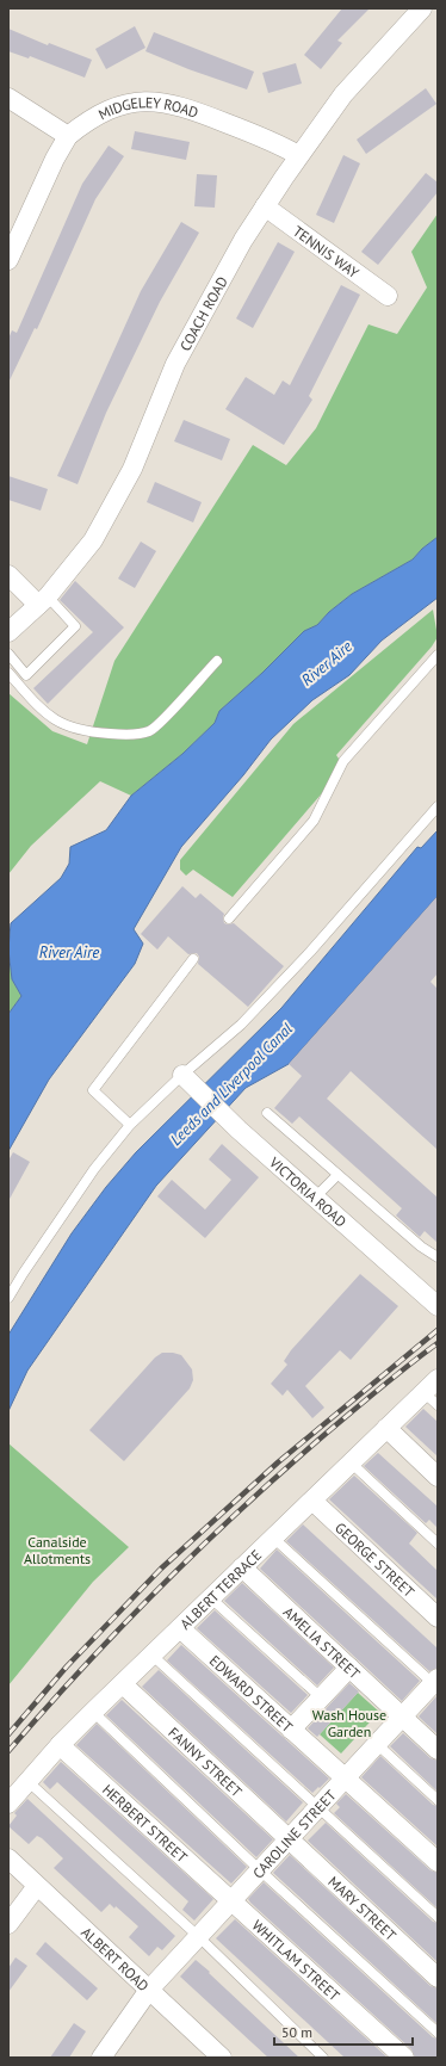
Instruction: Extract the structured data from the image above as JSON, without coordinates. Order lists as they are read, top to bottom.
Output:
{
  "streets": {
    "street": [
      "MIDGELEY ROAD",
      "TENNIS WAY",
      "COACH ROAD",
      "VICTORIA ROAD",
      "GEORGE STREET",
      "ALBERT TERRACE",
      "AMELIA STREET",
      "EDWARD STREET",
      "FANNY STREET",
      "HERBERT STREET",
      "CAROLINE STREET",
      "MARY STREET",
      "ALBERT ROAD",
      "WHITLAM STREET"
    ]
  },
  "crossings": [
    ["MIDGELEY ROAD", "COACH ROAD"],
    ["TENNIS WAY", "COACH ROAD"],
    ["GEORGE STREET", "ALBERT TERRACE"],
    ["ALBERT TERRACE", "AMELIA STREET"],
    ["ALBERT TERRACE", "EDWARD STREET"],
    ["ALBERT TERRACE", "FANNY STREET"],
    ["ALBERT TERRACE", "HERBERT STREET"],
    ["AMELIA STREET", "CAROLINE STREET"],
    ["EDWARD STREET", "CAROLINE STREET"],
    ["FANNY STREET", "CAROLINE STREET"],
    ["FANNY STREET", "MARY STREET"],
    ["HERBERT STREET", "CAROLINE STREET"],
    ["HERBERT STREET", "WHITLAM STREET"],
    ["CAROLINE STREET", "MARY STREET"],
    ["CAROLINE STREET", "ALBERT ROAD"],
    ["CAROLINE STREET", "WHITLAM STREET"]
  ],
  "water": ["River Aire", "Leeds and Liverpool Canal"],
  "parks": ["Canalside Allotments", "Wash House Garden"],
  "scale_bar": "50 m"
}
